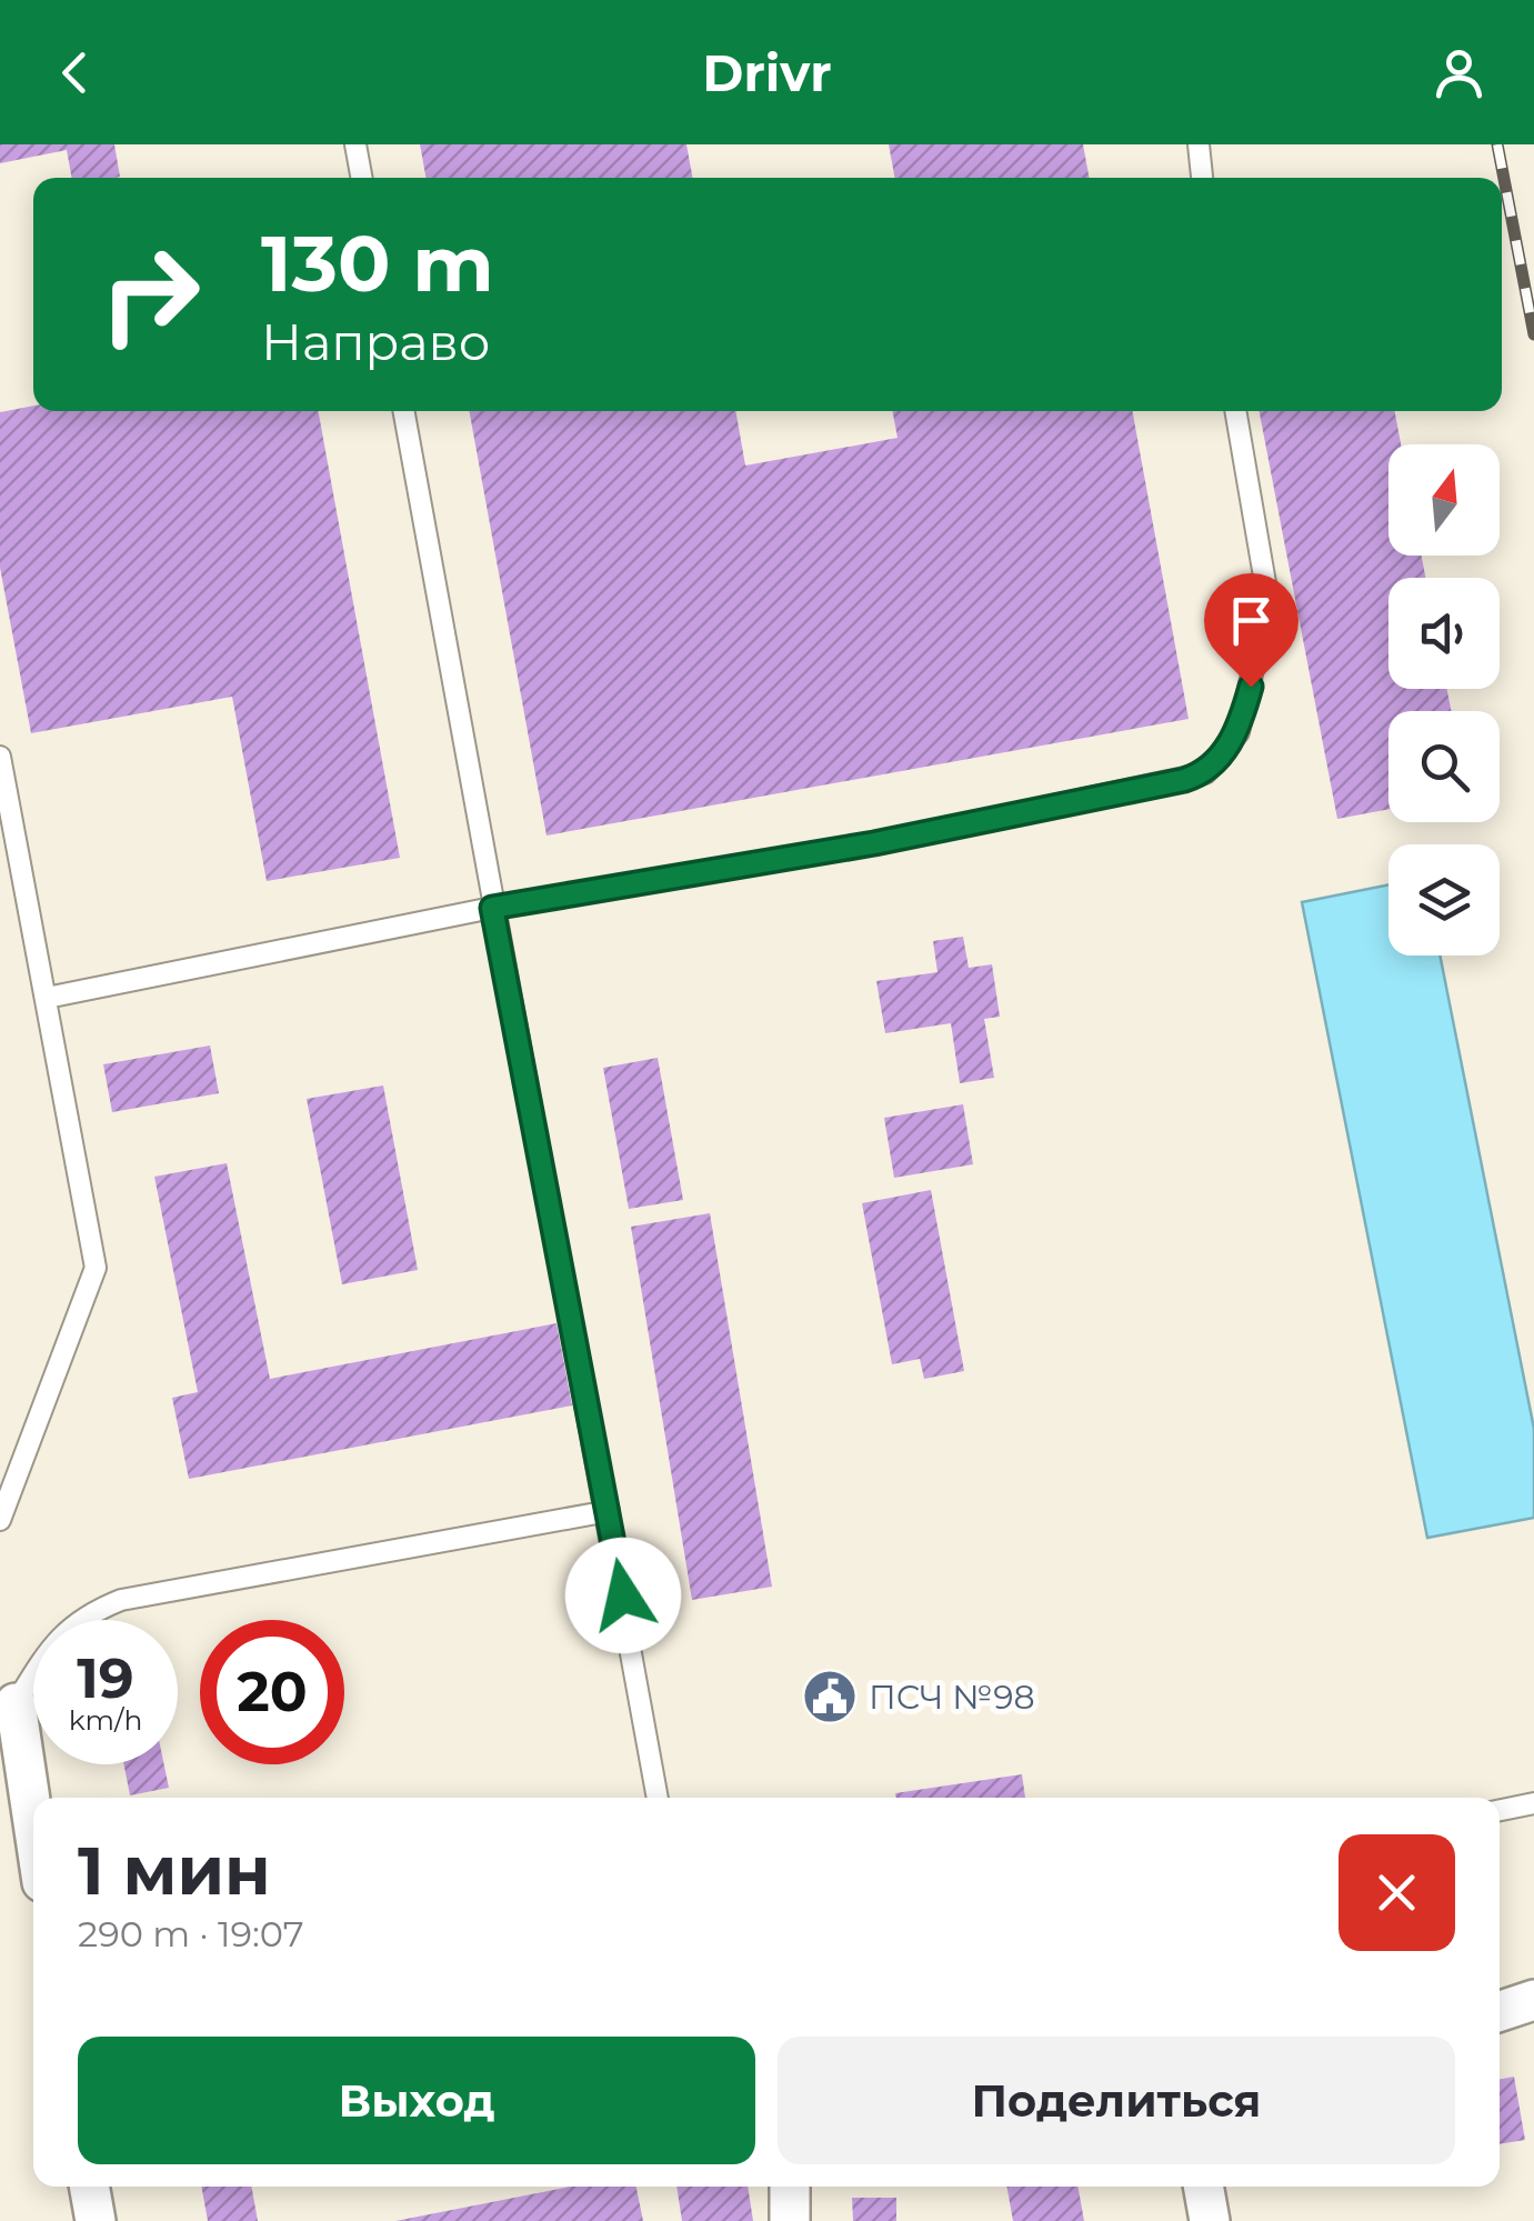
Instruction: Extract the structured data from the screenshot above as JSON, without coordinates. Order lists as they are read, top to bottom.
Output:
{
  "places": {
    "public building": ["ПСЧ №98"]
  },
  "north": "top",
  "page": {
    "header": "Drivr",
    "turn": ["130 m", "Направо"],
    "speed": "19 km/h",
    "limit": "20",
    "heading": ["1 мин", "290 m · 19:07"],
    "buttons": ["Выход", "Поделиться"]
  }
}
